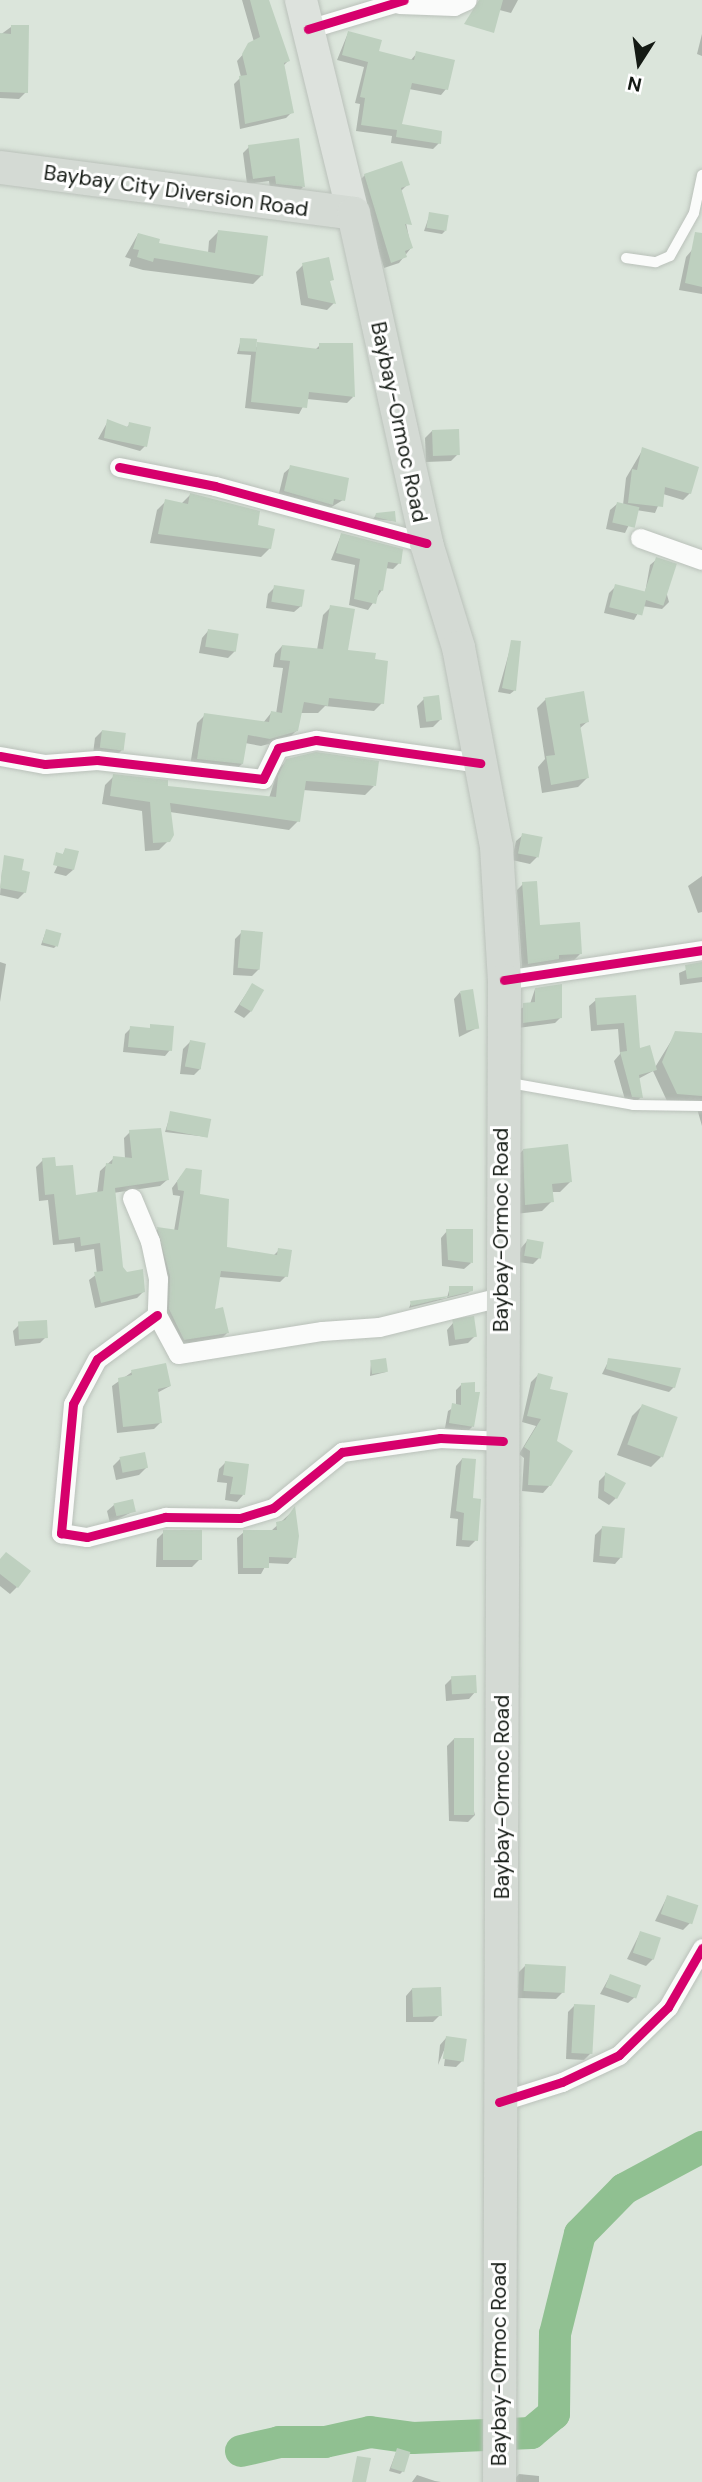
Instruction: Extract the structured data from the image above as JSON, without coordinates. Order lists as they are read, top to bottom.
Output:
{
  "streets": {
    "highway": ["Baybay City Diversion Road", "Baybay-Ormoc Road"]
  },
  "crossings": [
    ["Baybay City Diversion Road", "Baybay-Ormoc Road"]
  ],
  "north": "bottom"
}
